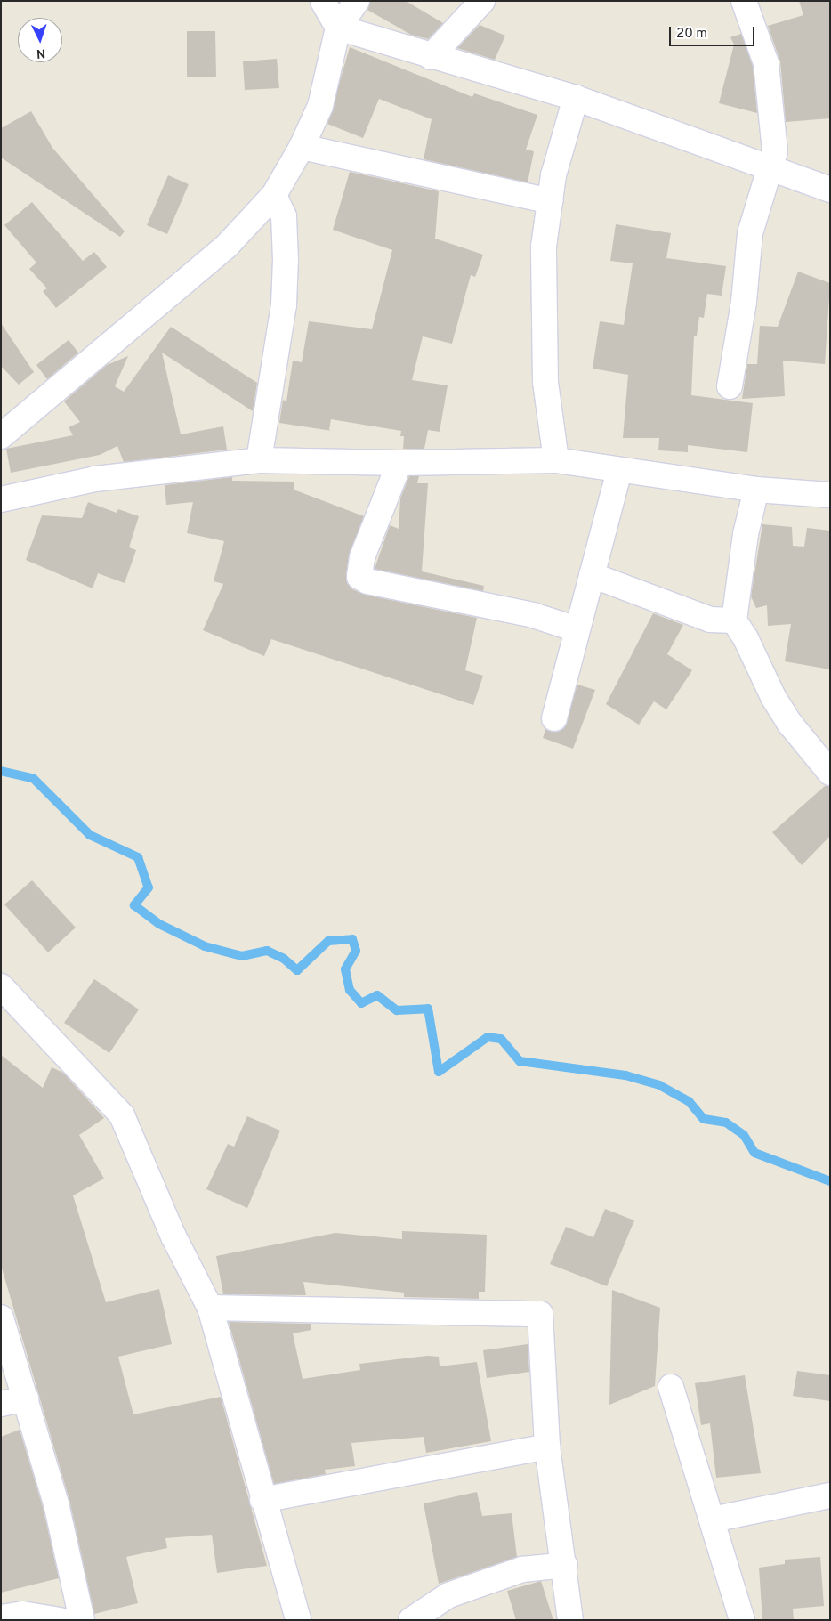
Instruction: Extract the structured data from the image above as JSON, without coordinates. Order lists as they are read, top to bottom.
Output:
{
  "scale_bar": "20 m",
  "north": "bottom"
}
